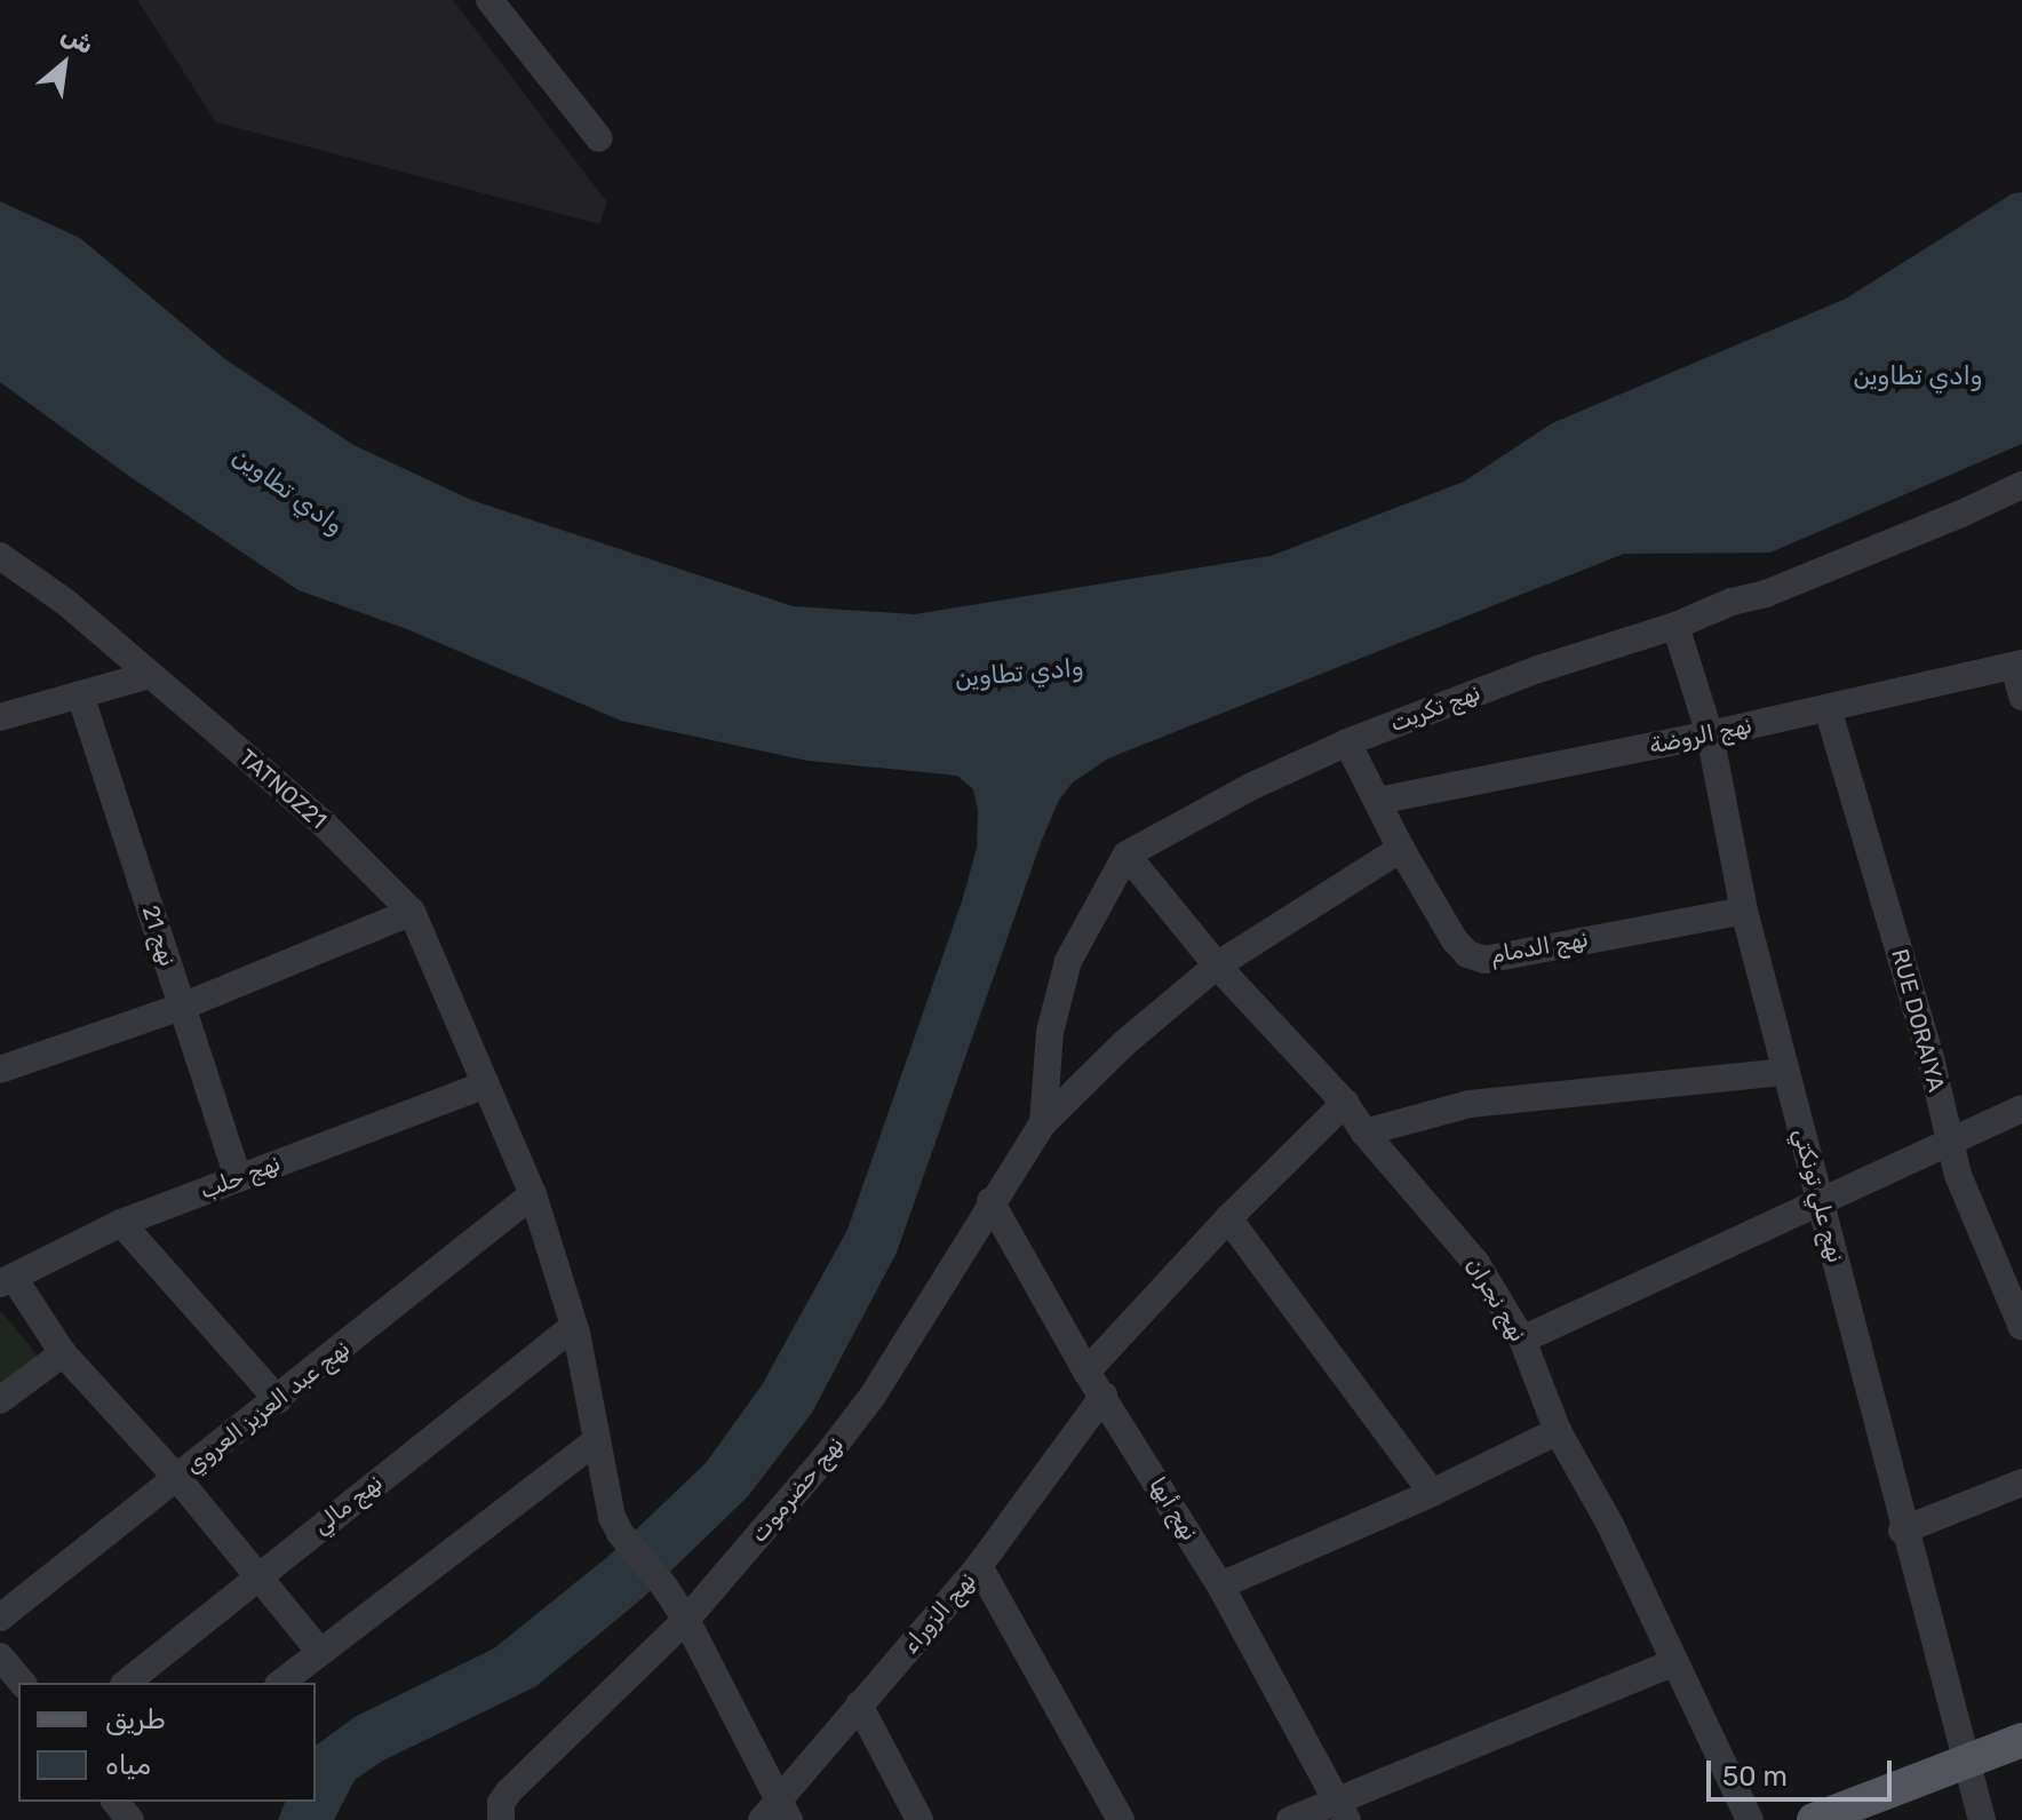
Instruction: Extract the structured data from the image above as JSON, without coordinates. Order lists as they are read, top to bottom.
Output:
{
  "streets": {
    "street": [
      "نهج تكريت",
      "نهج الروضة",
      "TATNOZ21",
      "نهج 21",
      "نهج الدمام",
      "RUE DORAIYA",
      "نهج حلب",
      "نهج علي تونكتي",
      "نهج نجران",
      "نهج عبد العزيز العروي",
      "نهج حضرموت",
      "نهج مالي",
      "نهج أبها",
      "نهج الزوراء"
    ]
  },
  "crossings": [
    ["نهج تكريت", "نهج الدمام"],
    ["نهج تكريت", "نهج علي تونكتي"],
    ["نهج تكريت", "نهج نجران"],
    ["نهج الروضة", "نهج الدمام"],
    ["نهج الروضة", "RUE DORAIYA"],
    ["نهج الروضة", "نهج علي تونكتي"],
    ["TATNOZ21", "نهج حلب"],
    ["TATNOZ21", "نهج عبد العزيز العروي"],
    ["TATNOZ21", "نهج حضرموت"],
    ["TATNOZ21", "نهج مالي"],
    ["TATNOZ21", "نهج الزوراء"],
    ["نهج 21", "نهج حلب"],
    ["نهج الدمام", "نهج علي تونكتي"],
    ["نهج الدمام", "نهج حضرموت"],
    ["نهج نجران", "نهج حضرموت"],
    ["نهج حضرموت", "نهج أبها"],
    ["نهج أبها", "نهج الزوراء"]
  ],
  "water": ["وادي تطاوين"],
  "legend": ["طريق", "مياه"],
  "scale_bar": "50 m",
  "north": "top right"
}
